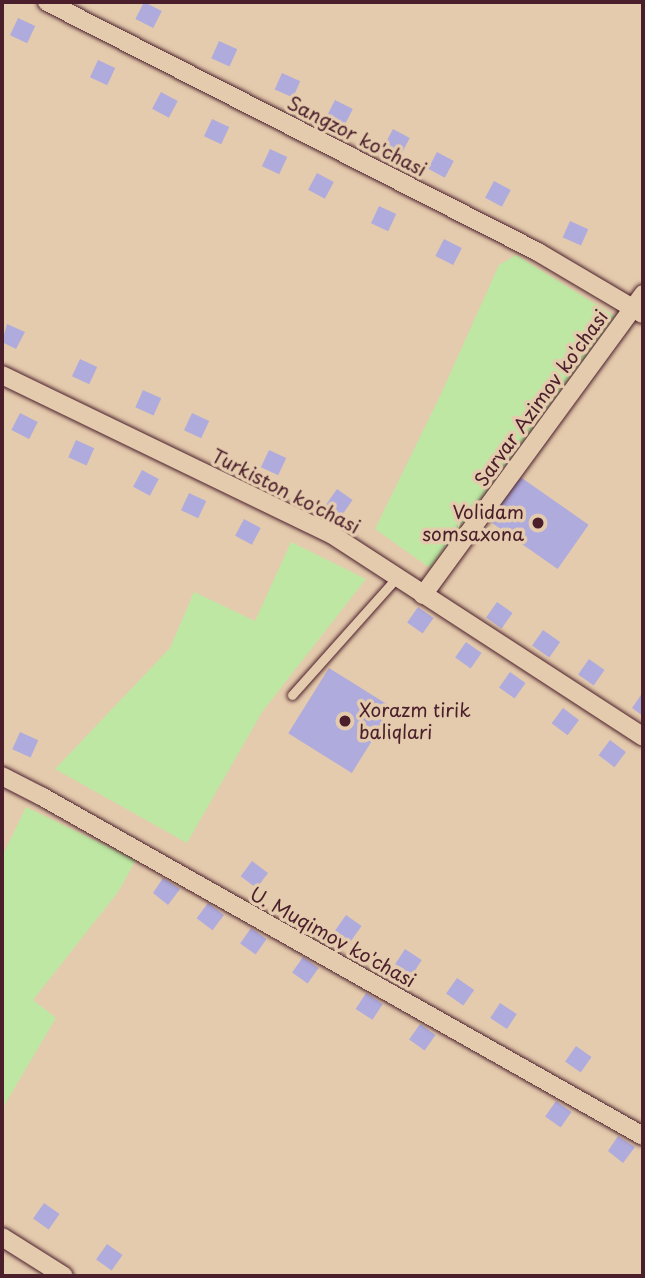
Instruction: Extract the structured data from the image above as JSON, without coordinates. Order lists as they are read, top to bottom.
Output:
{
  "streets": {
    "street": [
      "Sangzor ko'chasi",
      "Sarvar Azimov ko'chasi",
      "Turkiston ko'chasi",
      "U. Muqimov ko'chasi"
    ]
  },
  "crossings": [
    ["Sangzor ko'chasi", "Sarvar Azimov ko'chasi"],
    ["Sarvar Azimov ko'chasi", "Turkiston ko'chasi"]
  ],
  "places": ["Volidam somsaxona", "Xorazm tirik baliqlari"]
}
